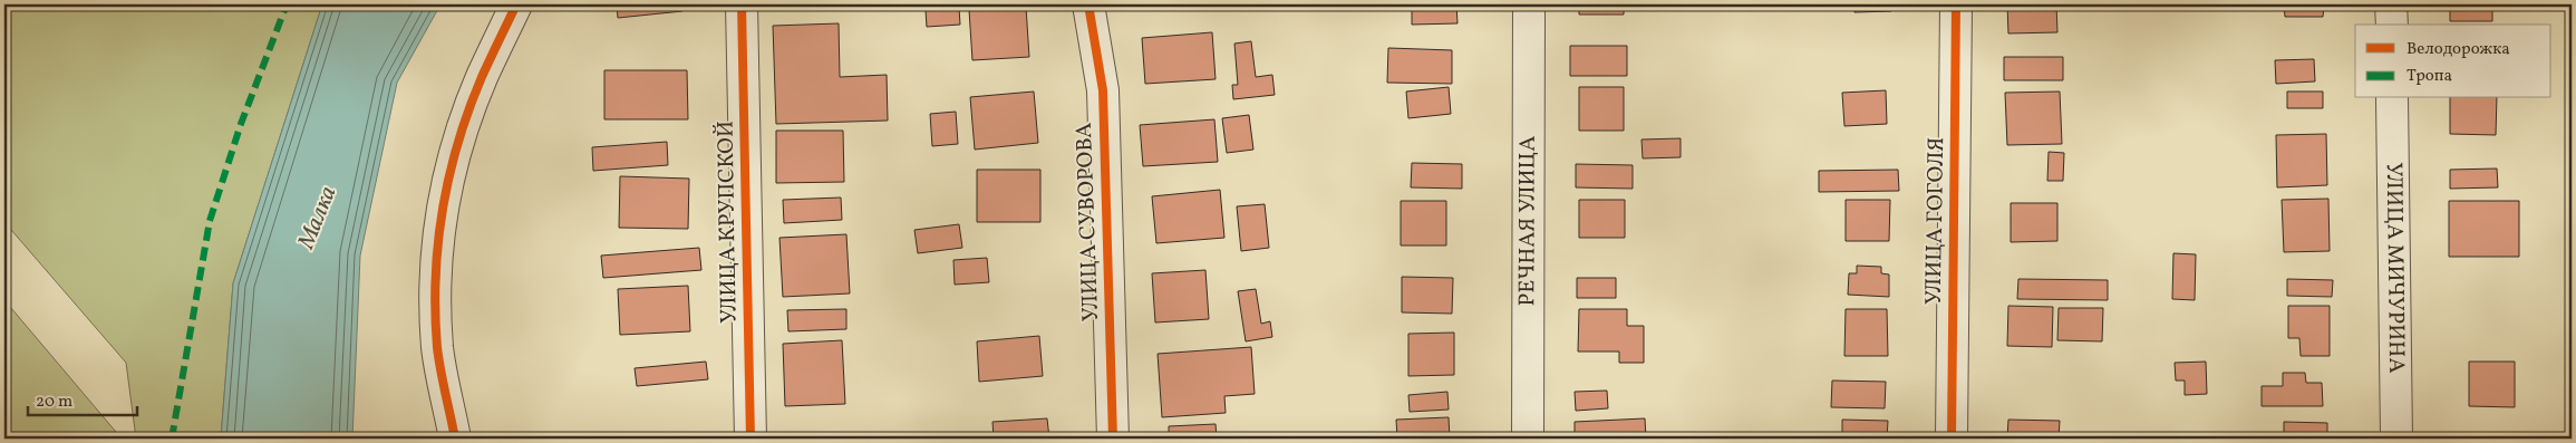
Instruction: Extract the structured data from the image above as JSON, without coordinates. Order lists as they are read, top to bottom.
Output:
{
  "streets": {
    "street": [
      "РЕЧНАЯ УЛИЦА",
      "УЛИЦА ГОГОЛЯ",
      "УЛИЦА КРУПСКОЙ",
      "УЛИЦА СУВОРОВА",
      "УЛИЦА МИЧУРИНА"
    ]
  },
  "water": ["Малка"],
  "legend": ["Велодорожка", "Тропа"],
  "scale_bar": "20 m"
}
